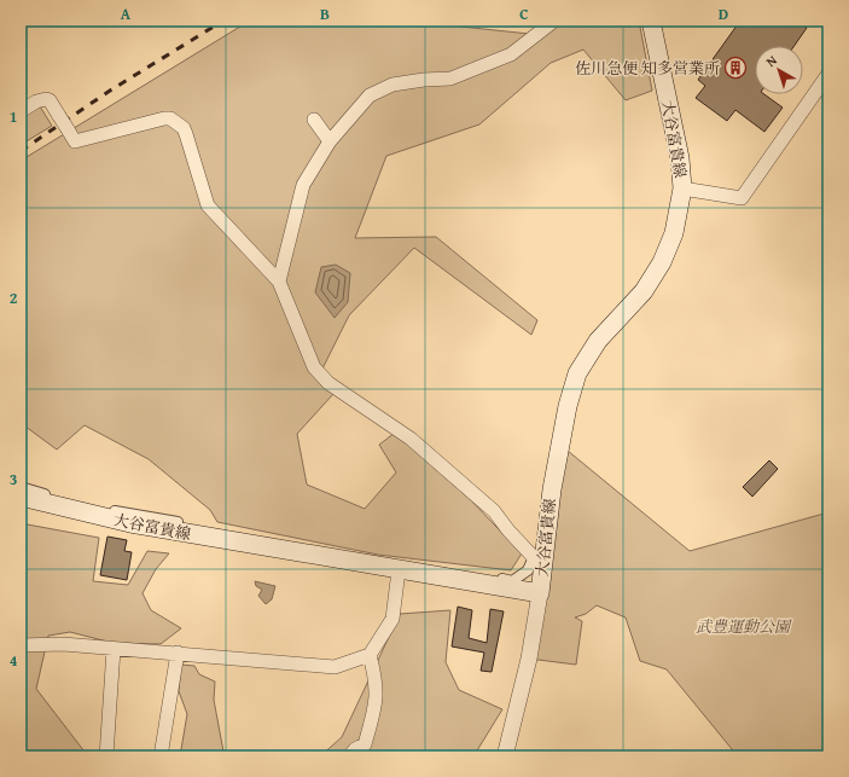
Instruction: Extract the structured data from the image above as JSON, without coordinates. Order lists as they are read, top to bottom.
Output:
{
  "streets": {
    "main road": ["大谷富貴線"]
  },
  "parks": ["武豊運動公園"],
  "places": {
    "building": ["佐川急便 知多営業所"]
  },
  "north": "top left",
  "grid": {
    "columns": [
      "A",
      "B",
      "C",
      "D"
    ],
    "rows": [
      "1",
      "2",
      "3",
      "4"
    ]
  }
}
